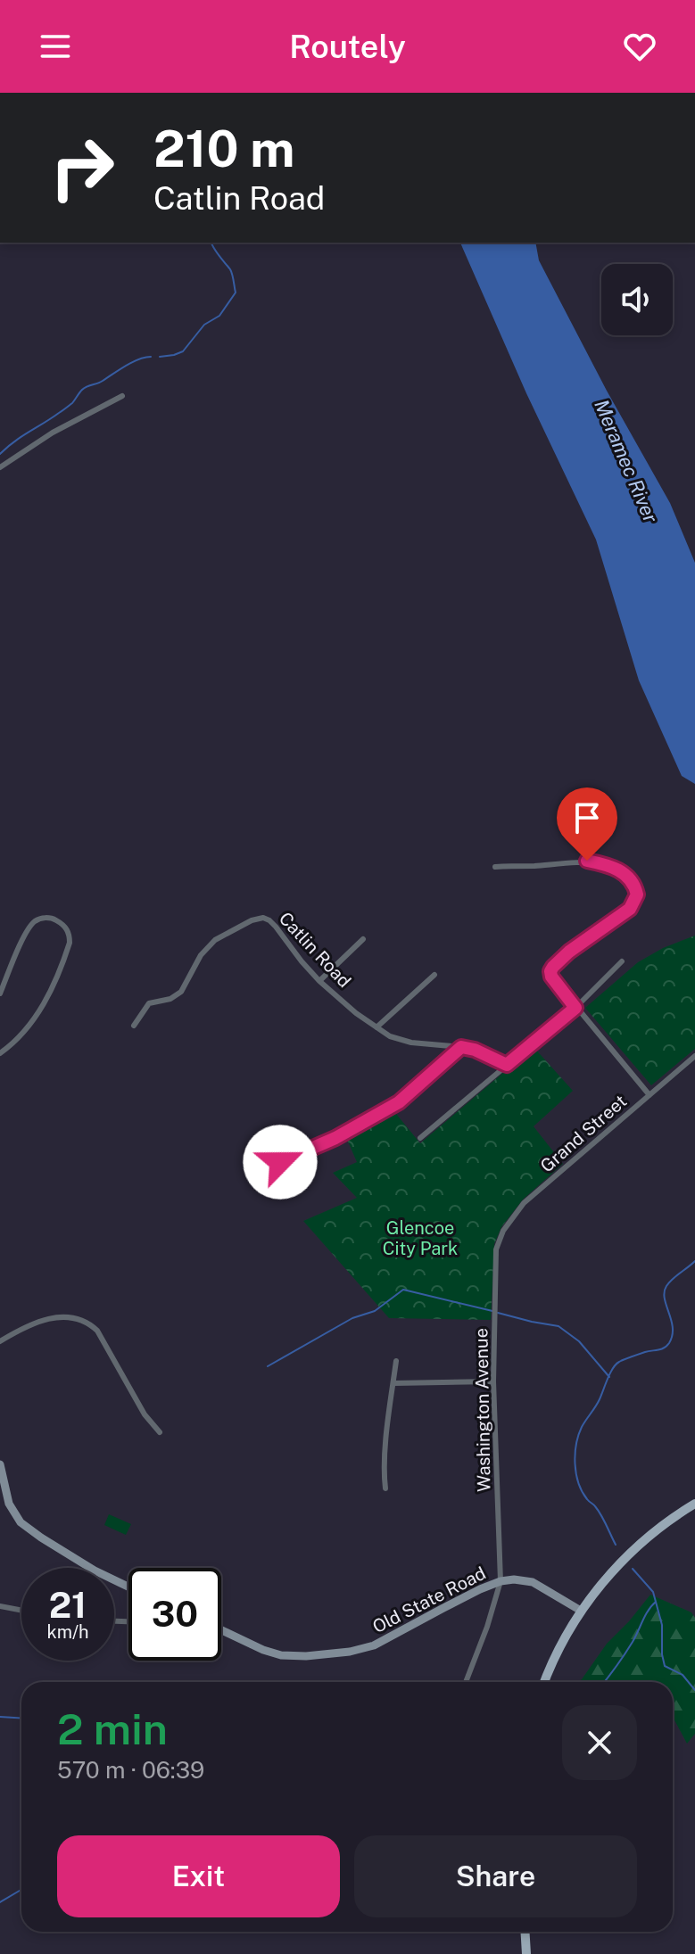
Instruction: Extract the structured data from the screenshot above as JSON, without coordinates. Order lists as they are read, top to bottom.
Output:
{
  "streets": {
    "street": [
      "Catlin Road",
      "Grand Street",
      "Washington Avenue",
      "Old State Road"
    ]
  },
  "crossings": [
    ["Grand Street", "Washington Avenue"],
    ["Washington Avenue", "Old State Road"]
  ],
  "water": ["Meramec River"],
  "parks": ["Glencoe City Park"],
  "page": {
    "header": "Routely",
    "turn": ["210 m", "Catlin Road"],
    "speed": "21 km/h",
    "limit": "30",
    "heading": ["2 min", "570 m · 06:39"],
    "buttons": ["Exit", "Share"]
  }
}
